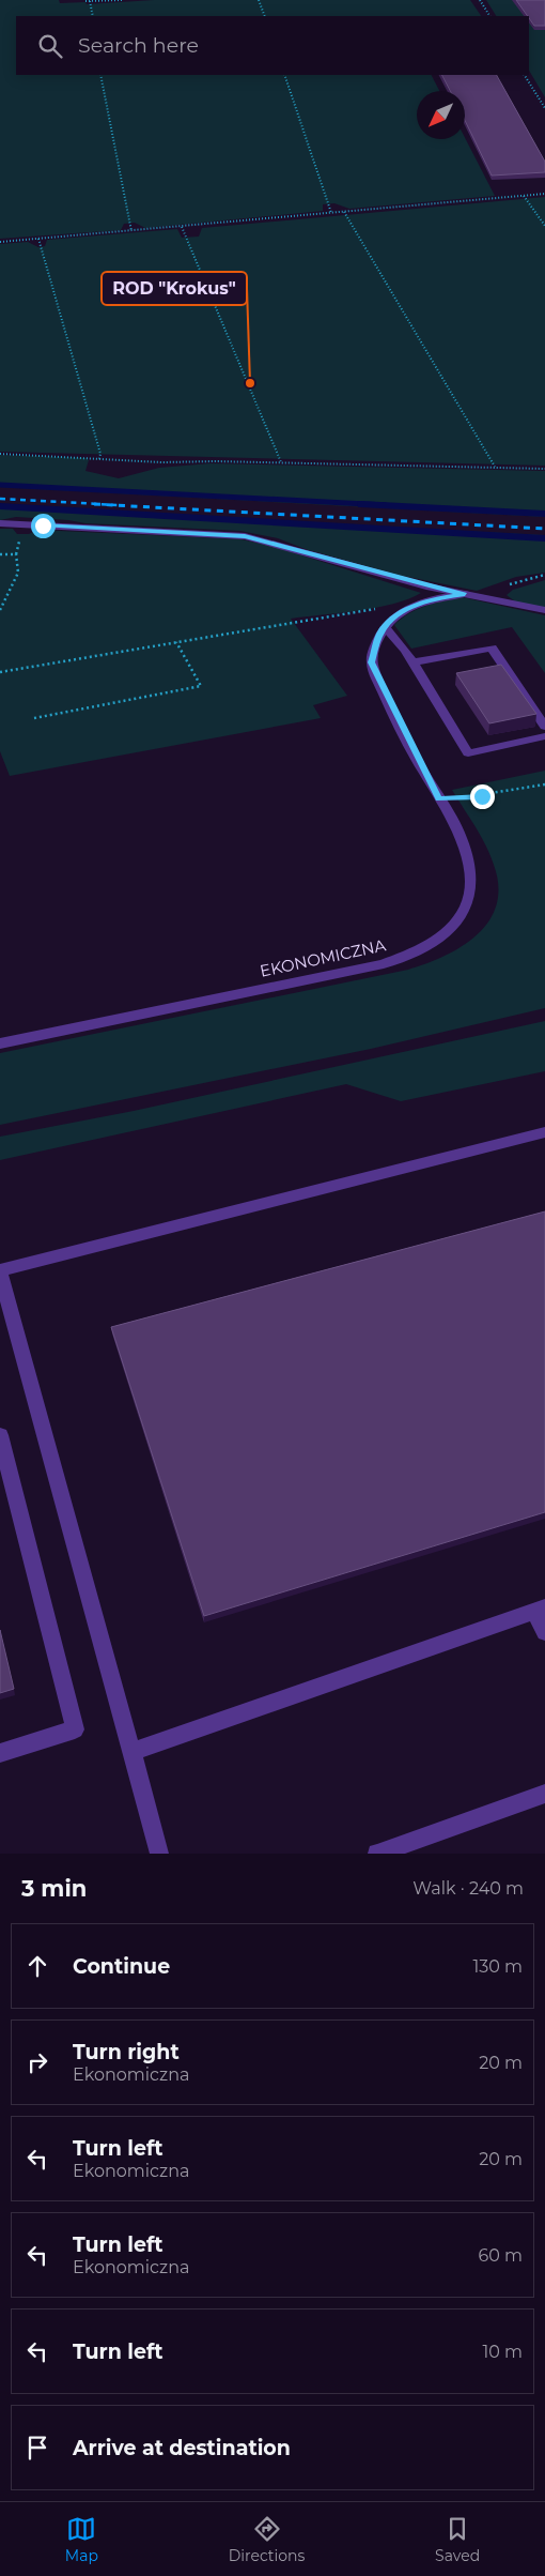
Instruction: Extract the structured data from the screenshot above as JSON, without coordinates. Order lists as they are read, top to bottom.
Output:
{
  "streets": {
    "street": ["EKONOMICZNA"]
  },
  "places": ["ROD \"Krokus\""],
  "north": "bottom left",
  "page": {
    "search": "Search here",
    "heading": ["3 min", "Walk · 240 m"],
    "list": [
      ["Continue", "130 m"],
      ["Turn right", "Ekonomiczna", "20 m"],
      ["Turn left", "Ekonomiczna", "20 m"],
      ["Turn left", "Ekonomiczna", "60 m"],
      ["Turn left", "10 m"],
      "Arrive at destination"
    ],
    "nav": ["Map", "Directions", "Saved"]
  }
}
